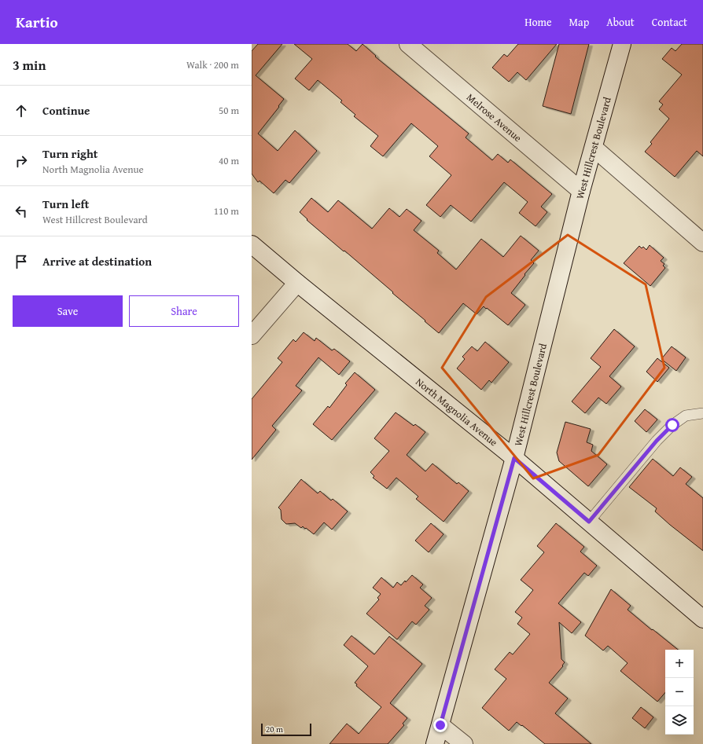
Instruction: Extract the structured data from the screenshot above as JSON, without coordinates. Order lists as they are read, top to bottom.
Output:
{
  "streets": {
    "street": ["Melrose Avenue", "West Hillcrest Boulevard", "North Magnolia Avenue"]
  },
  "crossings": [
    ["Melrose Avenue", "West Hillcrest Boulevard"],
    ["West Hillcrest Boulevard", "North Magnolia Avenue"]
  ],
  "scale_bar": "20 m",
  "page": {
    "header": "Kartio",
    "nav": [
      "Home",
      "Map",
      "About",
      "Contact"
    ],
    "heading": ["3 min", "Walk · 200 m"],
    "list": [
      ["Continue", "50 m"],
      ["Turn right", "North Magnolia Avenue", "40 m"],
      ["Turn left", "West Hillcrest Boulevard", "110 m"],
      "Arrive at destination"
    ],
    "buttons": ["Save", "Share"],
    "map_buttons": ["+", "−"],
    "scale": "20 m"
  }
}
